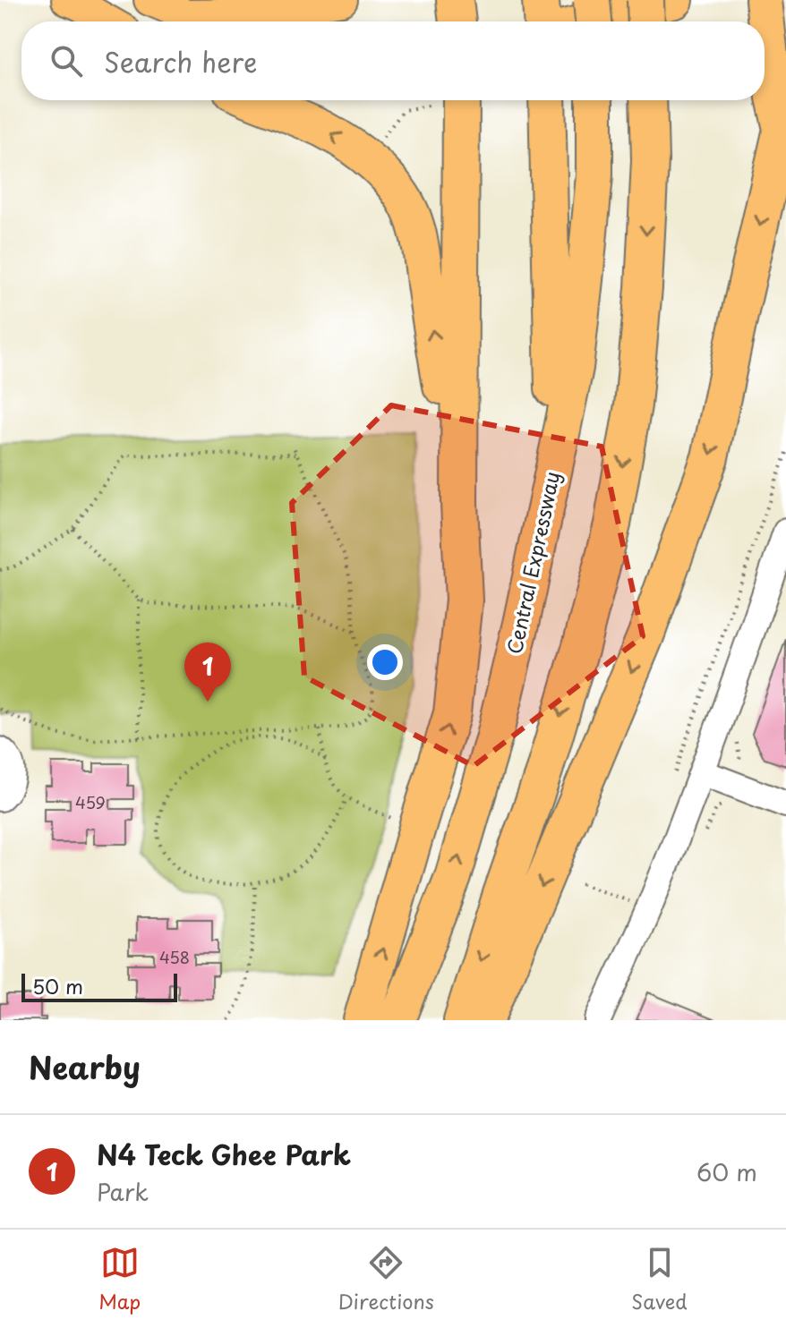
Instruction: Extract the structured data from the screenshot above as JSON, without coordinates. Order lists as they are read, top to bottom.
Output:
{
  "streets": {
    "highway": ["Central Expressway"]
  },
  "house_numbers": ["459", "458"],
  "scale_bar": "50 m",
  "page": {
    "search": "Search here",
    "pins": "1",
    "scale": "50 m",
    "heading": "Nearby",
    "list": [
      {
        "mark": "1",
        "name": "N4 Teck Ghee Park",
        "note": "Park",
        "value": "60 m"
      }
    ],
    "nav": ["Map", "Directions", "Saved"]
  }
}
